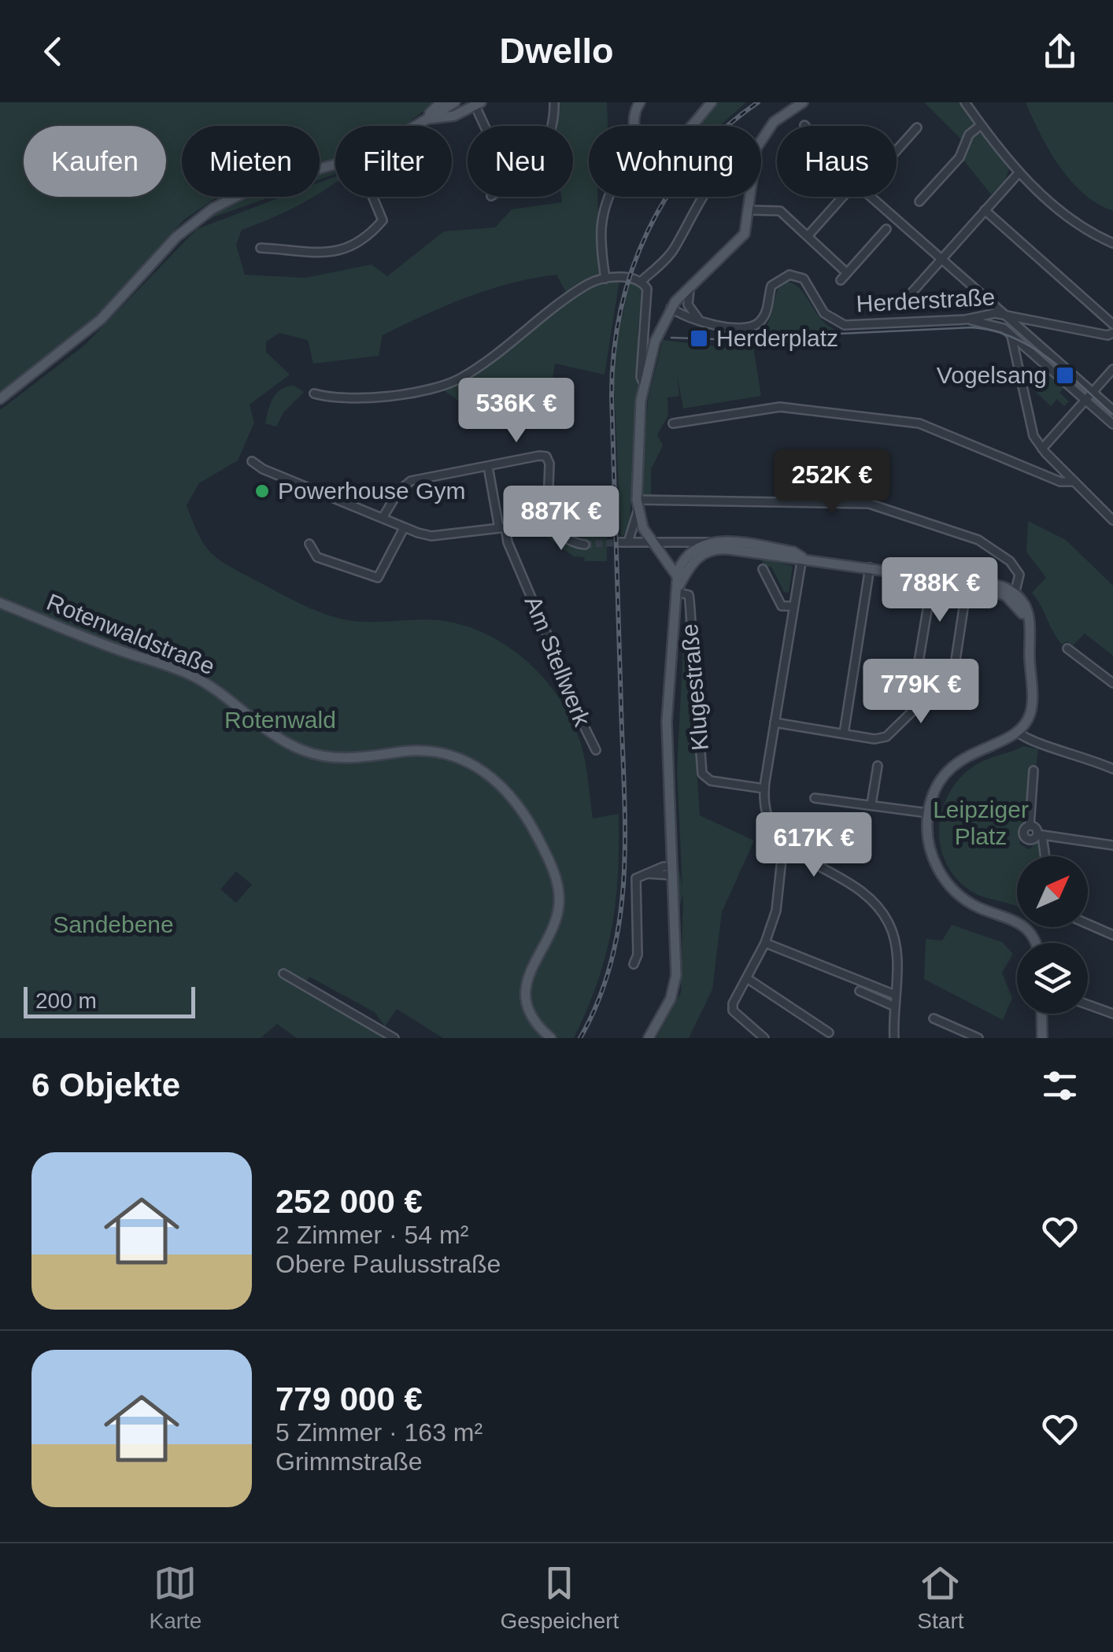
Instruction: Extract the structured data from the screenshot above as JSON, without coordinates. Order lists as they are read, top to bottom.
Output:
{
  "streets": {
    "main road": ["Rotenwaldstraße"],
    "street": ["Herderstraße", "Am Stellwerk", "Klugestraße"]
  },
  "parks": ["Rotenwald", "Leipziger Platz", "Sandebene"],
  "places": {
    "transit": ["Herderplatz", "Vogelsang"],
    "other": ["Powerhouse Gym"]
  },
  "scale_bar": "200 m",
  "north": "top right",
  "page": {
    "header": "Dwello",
    "chip": [
      "Kaufen",
      "Mieten",
      "Filter",
      "Neu",
      "Wohnung",
      "Haus"
    ],
    "price": [
      "536K €",
      "252K €",
      "887K €",
      "788K €",
      "779K €",
      "617K €"
    ],
    "scale": "200 m",
    "heading": "6 Objekte",
    "list": [
      {
        "name": "252 000 €",
        "note": "2 Zimmer · 54 m² · Obere Paulusstraße"
      },
      {
        "name": "779 000 €",
        "note": "5 Zimmer · 163 m² · Grimmstraße"
      }
    ],
    "tabs": ["Karte", "Gespeichert", "Start"]
  }
}
